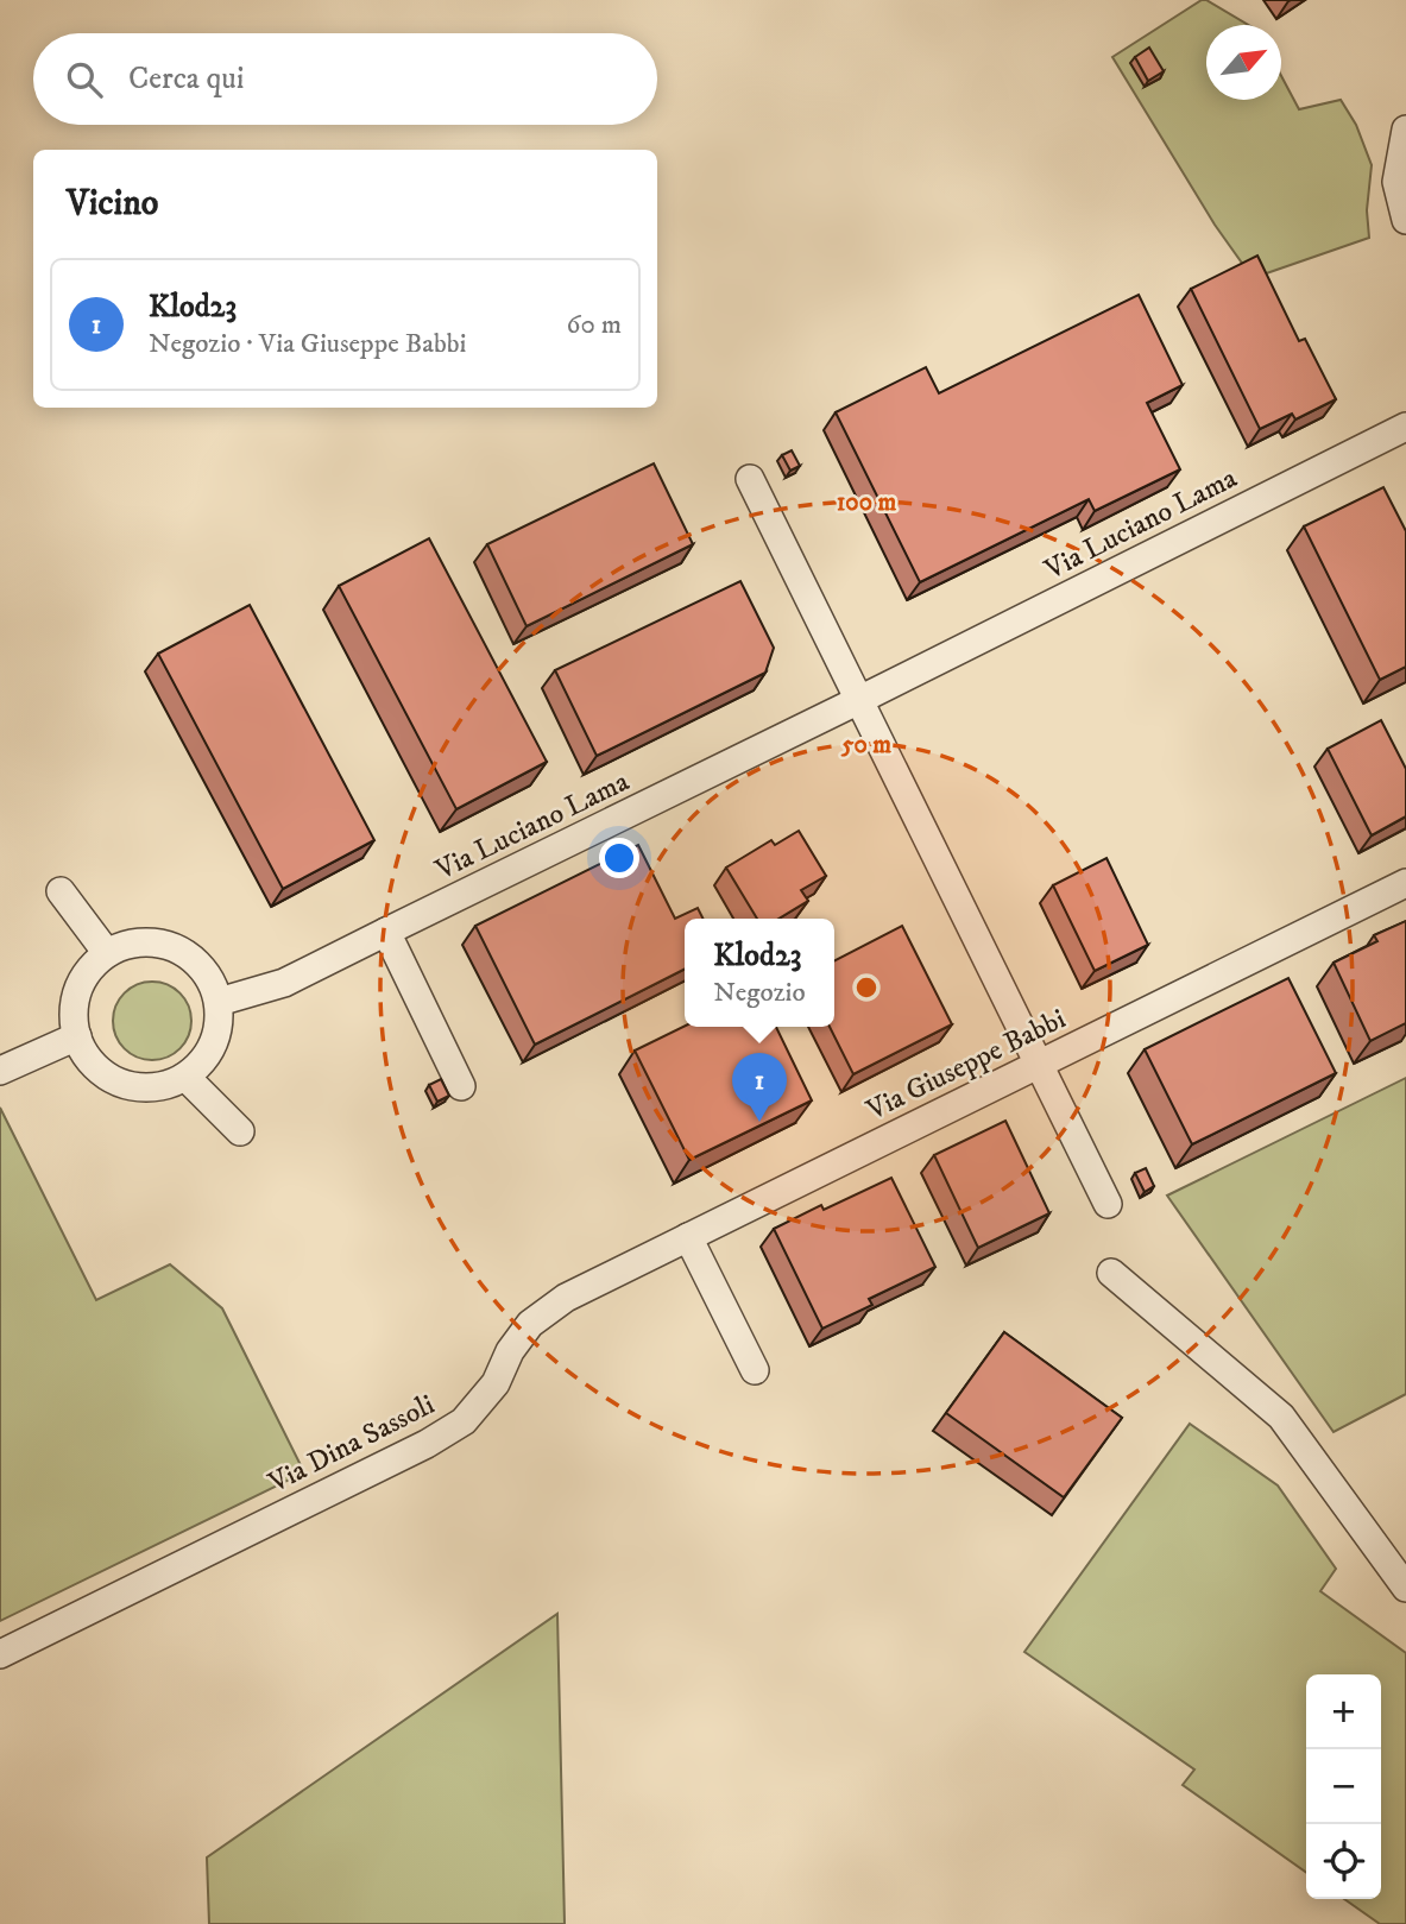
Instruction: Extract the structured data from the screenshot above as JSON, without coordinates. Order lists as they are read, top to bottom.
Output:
{
  "streets": {
    "street": ["Via Luciano Lama", "Via Giuseppe Babbi", "Via Dina Sassoli"]
  },
  "crossings": [
    ["Via Giuseppe Babbi", "Via Dina Sassoli"]
  ],
  "north": "top right",
  "page": {
    "search": "Cerca qui",
    "heading": "Vicino",
    "list": [
      {
        "mark": "1",
        "name": "Klod23",
        "note": "Negozio · Via Giuseppe Babbi",
        "value": "60 m"
      }
    ],
    "popup": ["Klod23", "Negozio"],
    "pins": "1",
    "map_buttons": ["+", "−"]
  },
  "rings": ["100 m", "50 m"]
}
